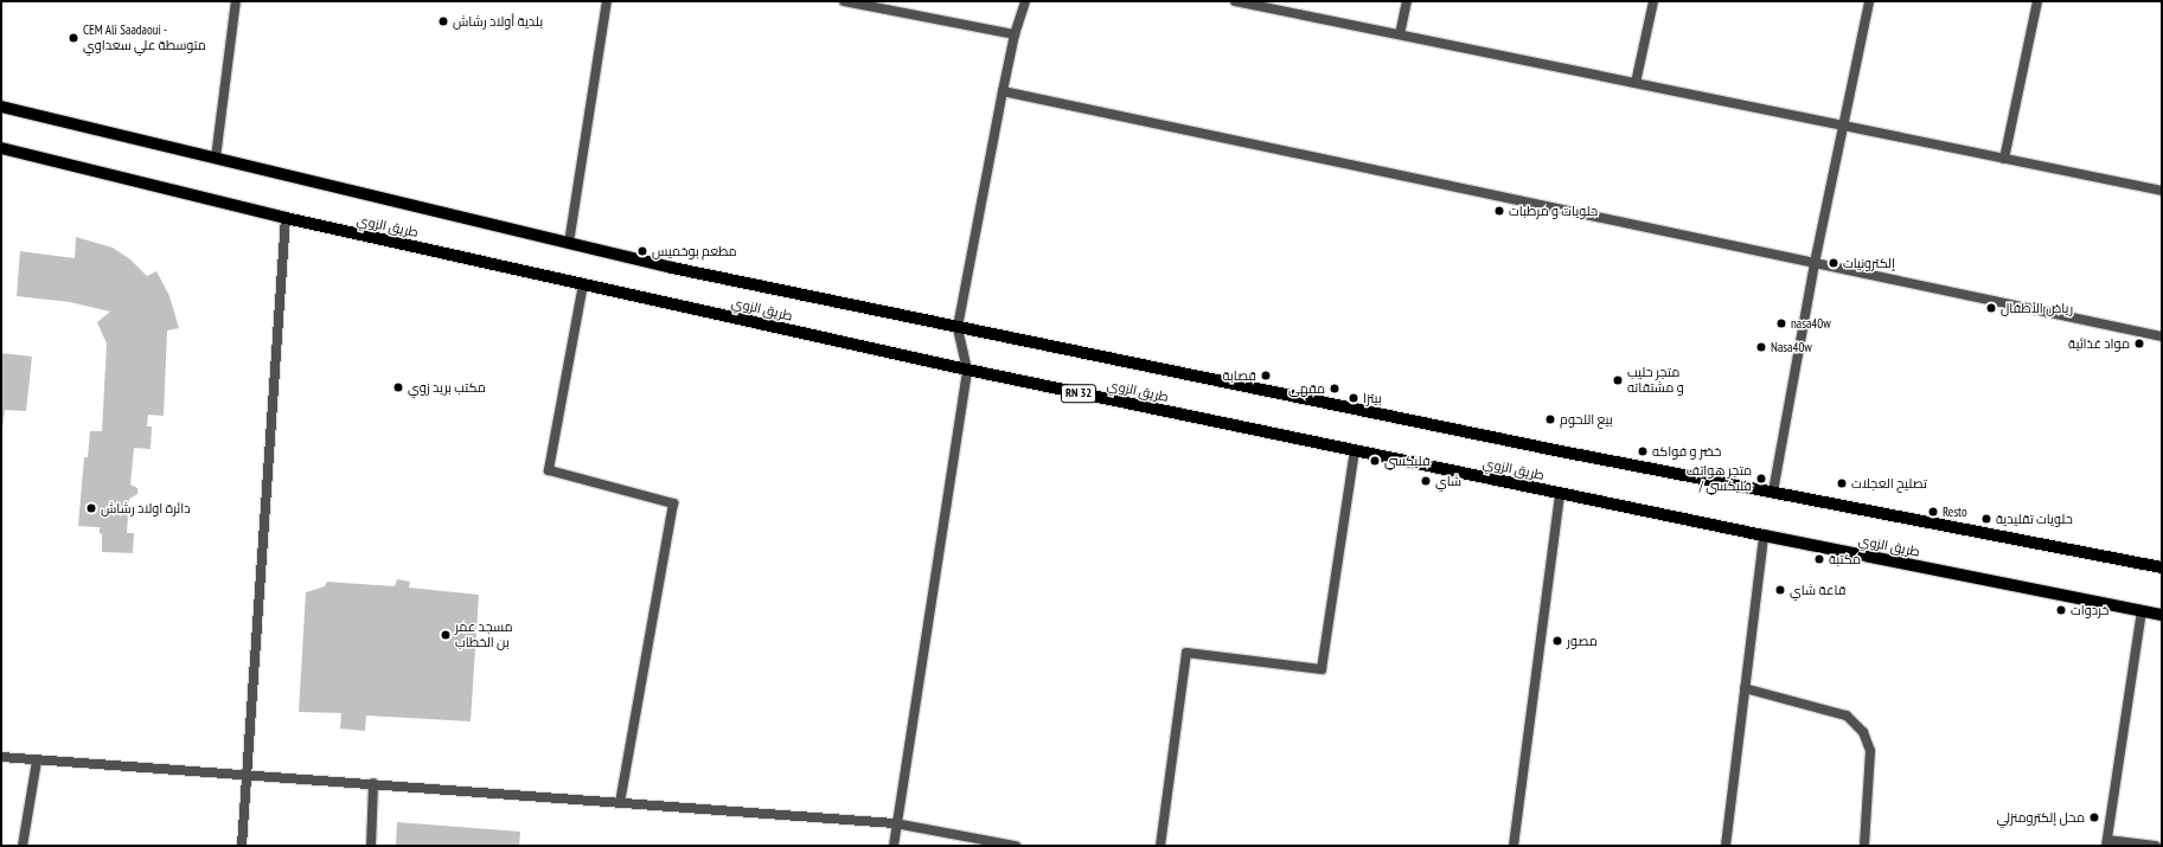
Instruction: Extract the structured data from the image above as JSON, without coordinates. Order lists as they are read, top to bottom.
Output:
{
  "streets": {
    "main road": ["طريق الزوي", "RN 32"]
  },
  "places": [
    "بلدية أولاد رشاش",
    "CEM Ali Saadaoui - متوسطة علي سعداوي",
    "حلويات و مرطبات",
    "مطعم بوخميس",
    "إلكترونيات",
    "رياض الأطفال",
    "nasa40w",
    "مواد غذائية",
    "Nasa40w",
    "قصابة",
    "متجر حليب و مشتقاته",
    "مكتب بريد زوي",
    "مقهى",
    "بيتزا",
    "بيع اللحوم",
    "خضر و فواكه",
    "فليكسي",
    "متجر هواتف / فليكسي",
    "شاي",
    "تصليح العجلات",
    "دائرة اولاد رشاش",
    "Resto",
    "حلويات تقليدية",
    "مكتبة",
    "قاعة شاي",
    "خردوات",
    "مسجد عمر بن الخطاب",
    "مصور",
    "محل إلكترومنزلي"
  ]
}
